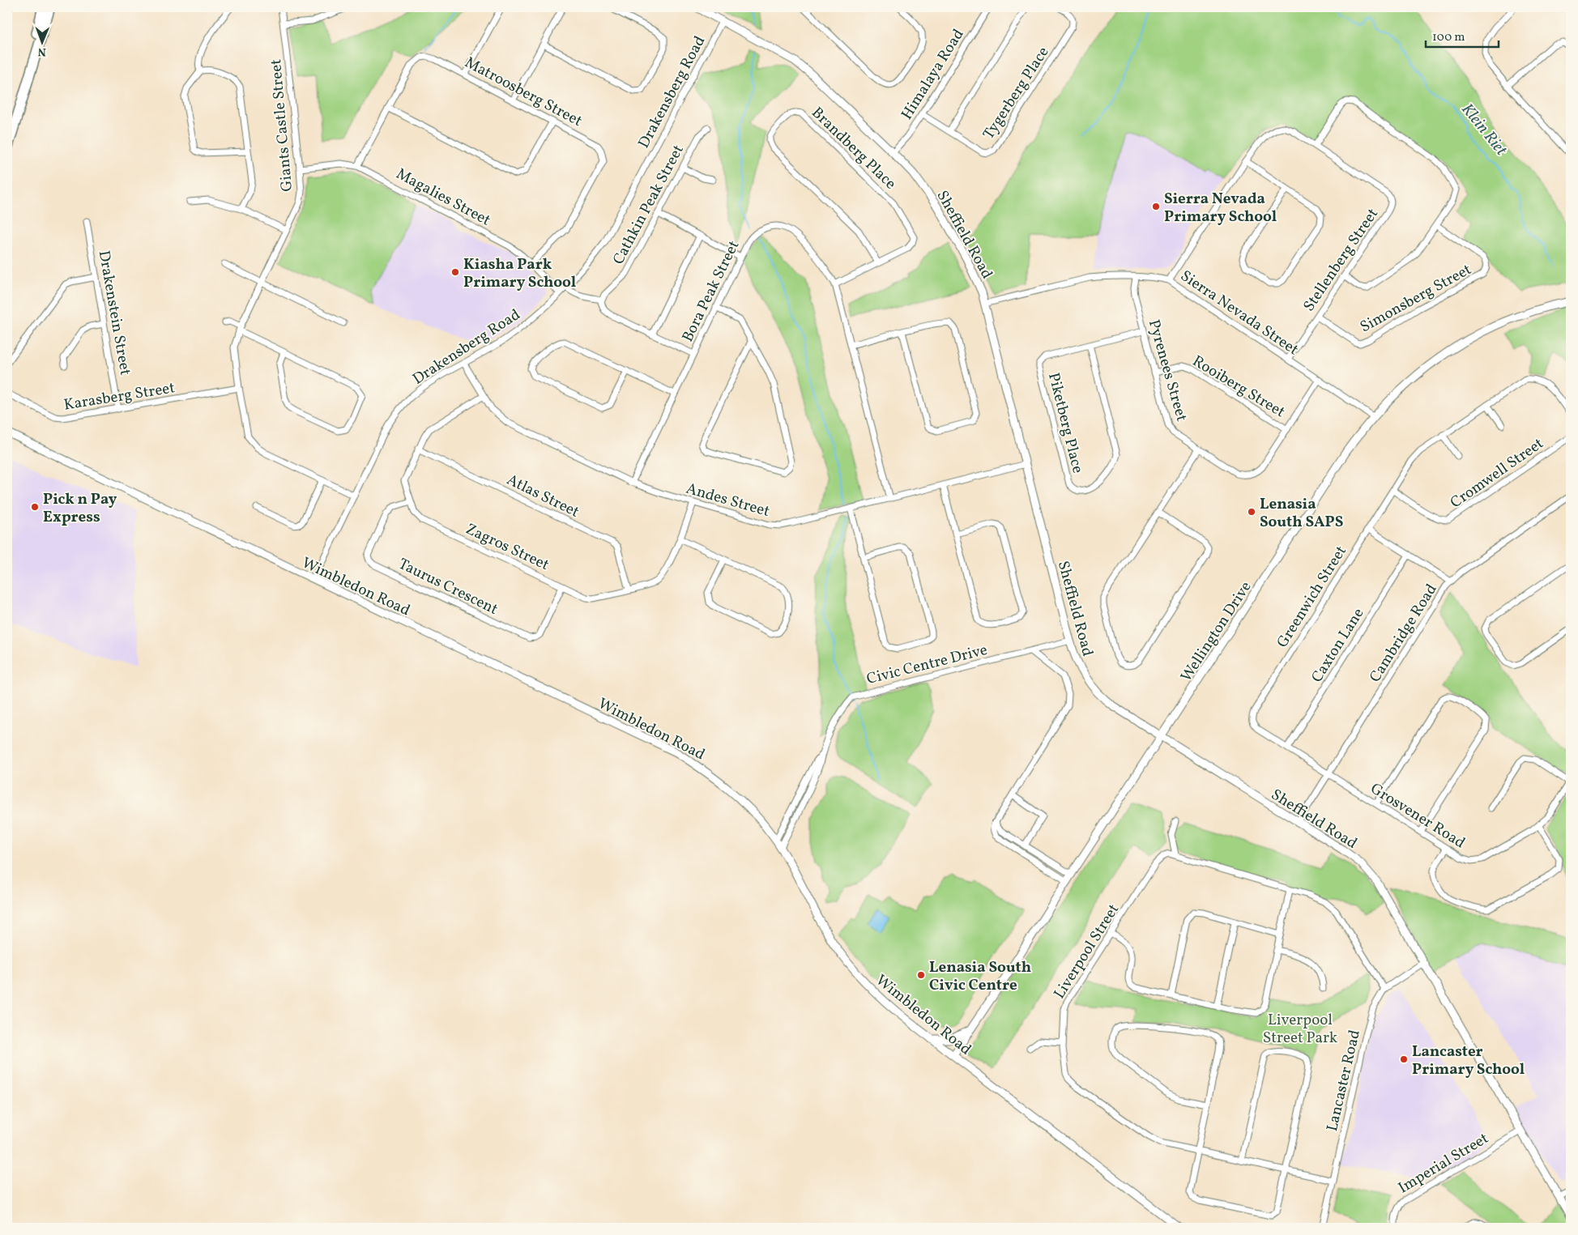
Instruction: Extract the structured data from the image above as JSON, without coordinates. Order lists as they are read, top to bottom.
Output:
{
  "streets": {
    "street": [
      "Himalaya Road",
      "Matroosberg Street",
      "Drakensberg Road",
      "Tygerberg Place",
      "Giants Castle Street",
      "Brandberg Place",
      "Magalies Street",
      "Cathkin Peak Street",
      "Sheffield Road",
      "Stellenberg Street",
      "Bora Peak Street",
      "Simonsberg Street",
      "Sierra Nevada Street",
      "Drakenstein Street",
      "Pyrenees Street",
      "Rooiberg Street",
      "Karasberg Street",
      "Piketberg Place",
      "Cromwell Street",
      "Atlas Street",
      "Andes Street",
      "Zagros Street",
      "Wimbledon Road",
      "Taurus Crescent",
      "Greenwich Street",
      "Wellington Drive",
      "Cambridge Road",
      "Caxton Lane",
      "Civic Centre Drive",
      "Grosvener Road",
      "Liverpool Street",
      "Lancaster Road",
      "Imperial Street"
    ]
  },
  "crossings": [
    ["Himalaya Road", "Tygerberg Place"],
    ["Himalaya Road", "Sheffield Road"],
    ["Matroosberg Street", "Magalies Street"],
    ["Drakensberg Road", "Giants Castle Street"],
    ["Drakensberg Road", "Magalies Street"],
    ["Drakensberg Road", "Sheffield Road"],
    ["Drakensberg Road", "Andes Street"],
    ["Drakensberg Road", "Wimbledon Road"],
    ["Giants Castle Street", "Magalies Street"],
    ["Giants Castle Street", "Karasberg Street"],
    ["Brandberg Place", "Bora Peak Street"],
    ["Sheffield Road", "Sierra Nevada Street"],
    ["Sheffield Road", "Andes Street"],
    ["Sheffield Road", "Wellington Drive"],
    ["Sheffield Road", "Cambridge Road"],
    ["Sheffield Road", "Civic Centre Drive"],
    ["Sheffield Road", "Lancaster Road"],
    ["Sheffield Road", "Imperial Street"],
    ["Stellenberg Street", "Simonsberg Street"],
    ["Stellenberg Street", "Sierra Nevada Street"],
    ["Bora Peak Street", "Andes Street"],
    ["Sierra Nevada Street", "Pyrenees Street"],
    ["Sierra Nevada Street", "Wellington Drive"],
    ["Drakenstein Street", "Karasberg Street"],
    ["Pyrenees Street", "Rooiberg Street"],
    ["Pyrenees Street", "Piketberg Place"],
    ["Cromwell Street", "Greenwich Street"],
    ["Atlas Street", "Zagros Street"],
    ["Andes Street", "Zagros Street"],
    ["Zagros Street", "Taurus Crescent"],
    ["Wimbledon Road", "Wellington Drive"],
    ["Wimbledon Road", "Civic Centre Drive"],
    ["Greenwich Street", "Grosvener Road"],
    ["Cambridge Road", "Grosvener Road"],
    ["Caxton Lane", "Grosvener Road"],
    ["Liverpool Street", "Lancaster Road"]
  ],
  "water": ["Klein Riet"],
  "parks": ["Liverpool Street Park"],
  "places": [
    "Sierra Nevada Primary School",
    "Kiasha Park Primary School",
    "Pick n Pay Express",
    "Lenasia South SAPS",
    "Lenasia South Civic Centre",
    "Lancaster Primary School"
  ],
  "scale_bar": "100 m",
  "north": "bottom"
}
